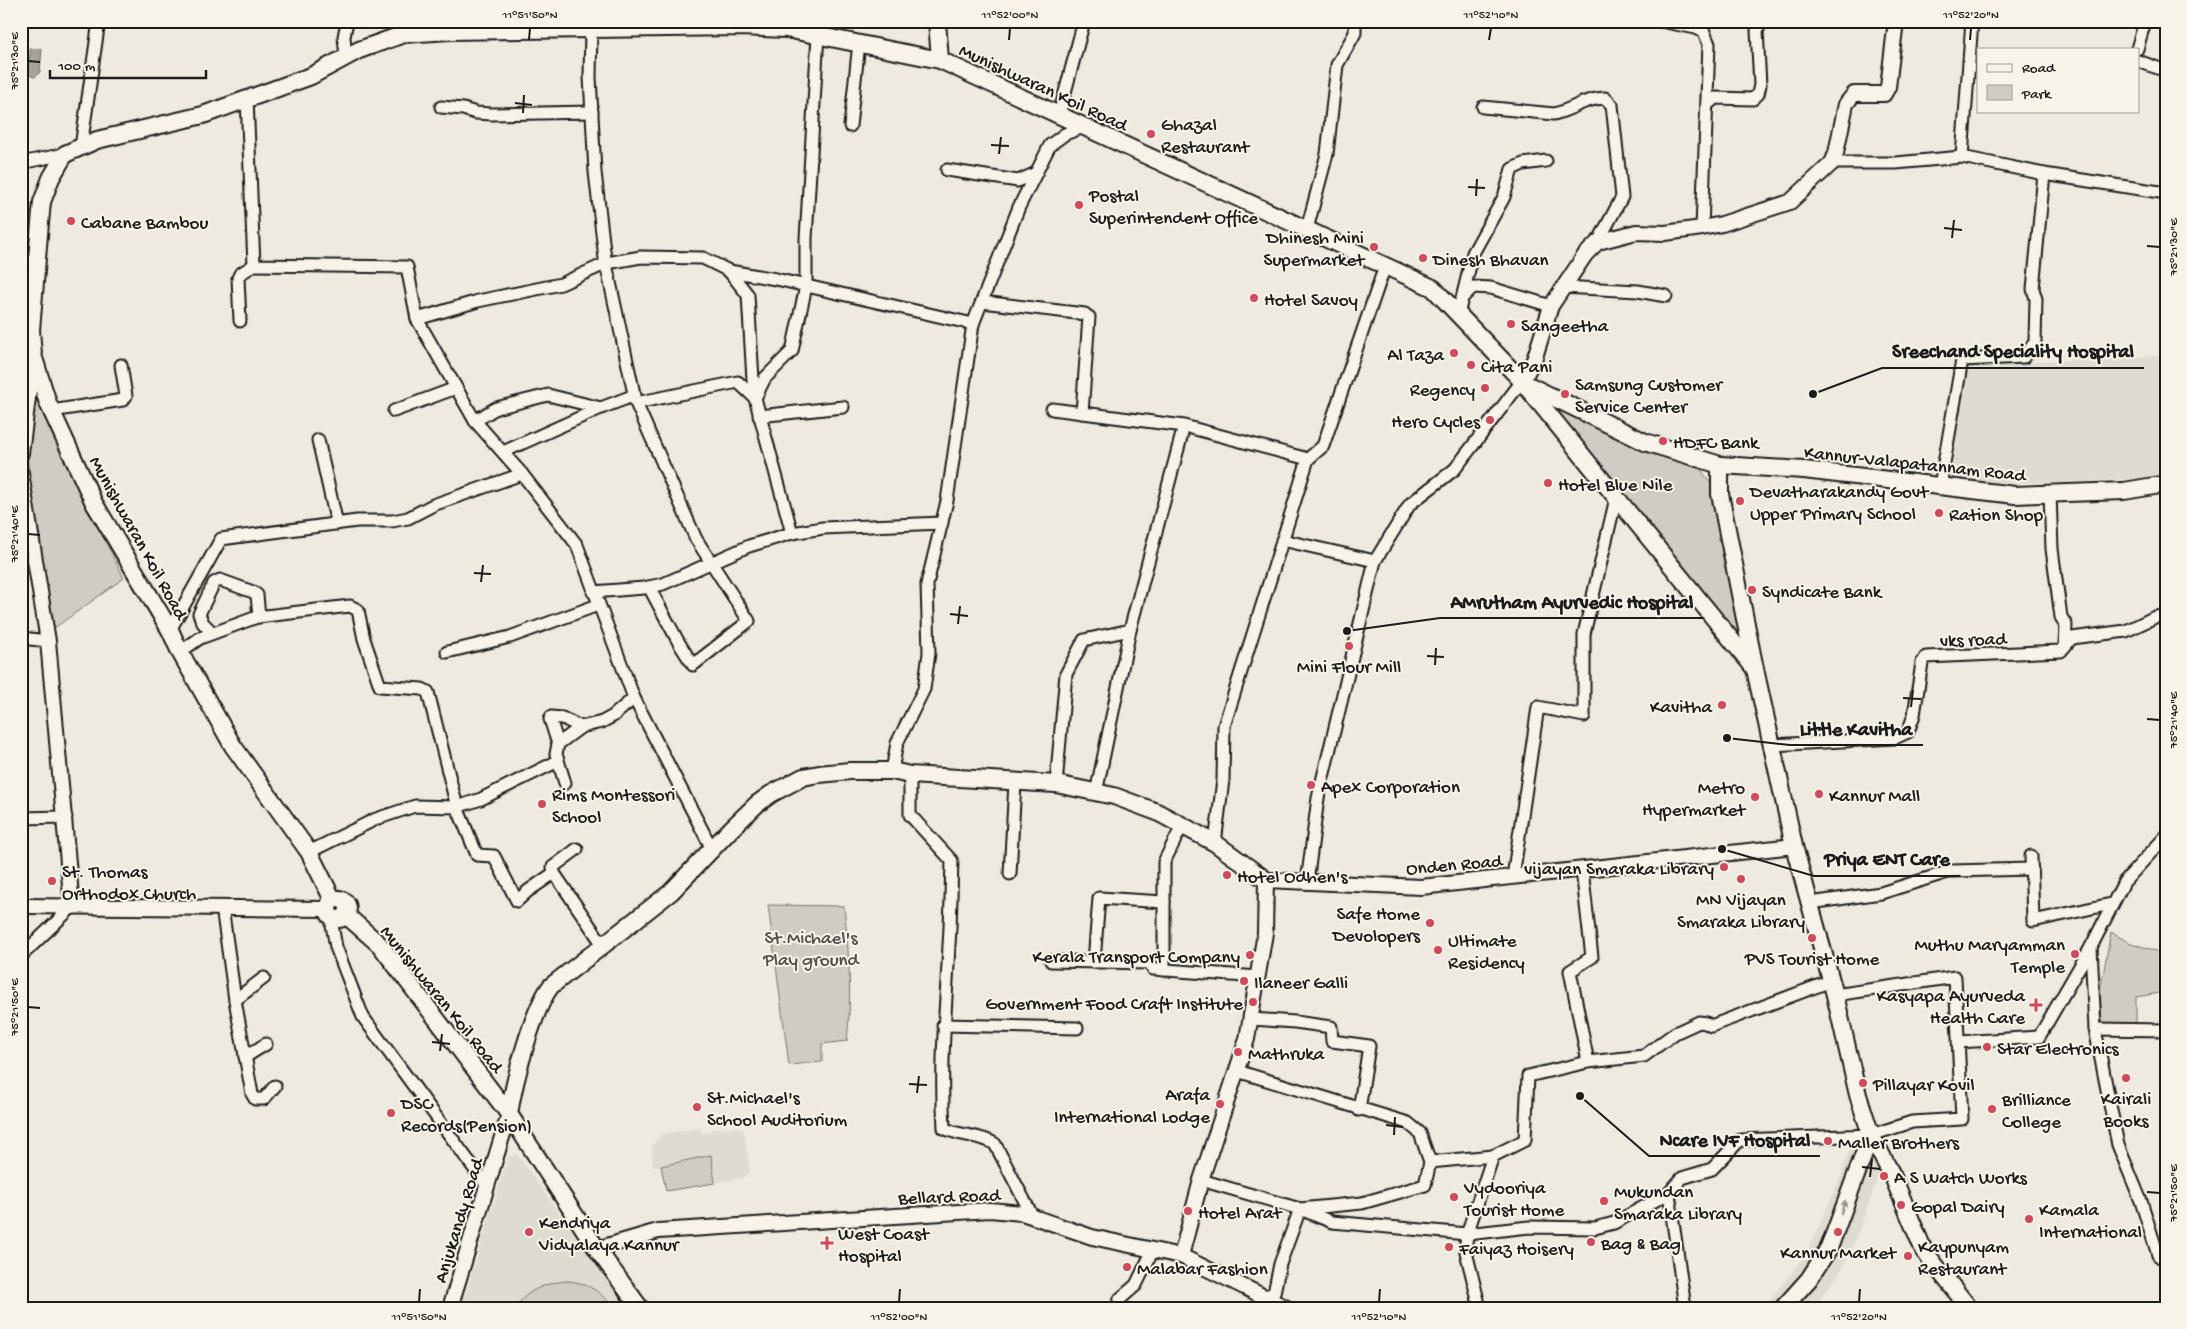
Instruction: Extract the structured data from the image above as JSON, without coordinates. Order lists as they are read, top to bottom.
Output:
{
  "streets": {
    "main road": ["Munishwaran Koil Road", "Kannur-Valapatannam Road"],
    "street": [
      "vks road",
      "Onden Road",
      "Bellard Road",
      "Anjukandy Road"
    ]
  },
  "crossings": [
    ["Munishwaran Koil Road", "Kannur-Valapatannam Road"],
    ["Munishwaran Koil Road", "Bellard Road"],
    ["Munishwaran Koil Road", "Anjukandy Road"]
  ],
  "parks": ["St.Michael's Play ground"],
  "places": {
    "other": [
      "Ghazal Restaurant",
      "Postal Superintendent Office",
      "Cabane Bambou",
      "Dhinesh Mini Supermarket",
      "Dinesh Bhavan",
      "Hotel Savoy",
      "Sangeetha",
      "Al Taza",
      "Cita Pani",
      "Regency",
      "Samsung Customer Service Center",
      "Sreechand Speciality Hospital",
      "Hero Cycles",
      "HDFC Bank",
      "Hotel Blue Nile",
      "Devatharakandy Govt Upper Primary School",
      "Ration Shop",
      "Syndicate Bank",
      "AMrutham Ayurvedic Hospital",
      "Mini Flour Mill",
      "Kavitha",
      "Little Kavitha",
      "Apex Corporation",
      "Kannur Mall",
      "Metro Hypermarket",
      "Rims Montessori School",
      "Priya ENT Care",
      "vijayan Smaraka Library",
      "Hotel Odhen's",
      "MN Vijayan Smaraka Library",
      "St. Thomas Orthodox Church",
      "Safe Home Devolopers",
      "PVS Tourist Home",
      "Ultimate Residency",
      "Muthu Maryamman Temple",
      "Kerala Transport Company",
      "Ilaneer Galli",
      "Government Food Craft Institute",
      "Star Electronics",
      "Mathruka",
      "Kairali Books",
      "Pillayar Kovil",
      "Ncare IVF Hospital",
      "Arafa International Lodge",
      "St.Michael's School Auditorium",
      "Brilliance College",
      "DSC Records(Pension)",
      "Maller Brothers",
      "A S Watch Works",
      "Vydooriya Tourist Home",
      "Mukundan Smaraka Library",
      "Gopal Dairy",
      "Hotel Arat",
      "Kamala International",
      "Kendriya Vidyalaya Kannur",
      "Kannur Market",
      "Bag & Bag",
      "Faiyaz Hoisery",
      "Kaypunyam Restaurant",
      "Malabar Fashion"
    ],
    "health": ["Kasyapa Ayurveda Health Care", "West Coast Hospital"]
  },
  "legend": ["Road", "Park"],
  "scale_bar": "100 m",
  "coordinates": [
    "11°51'50\"N",
    "11°52'00\"N",
    "11°52'10\"N",
    "11°52'20\"N",
    "75°21'30\"E",
    "75°21'40\"E",
    "75°21'50\"E"
  ]
}
